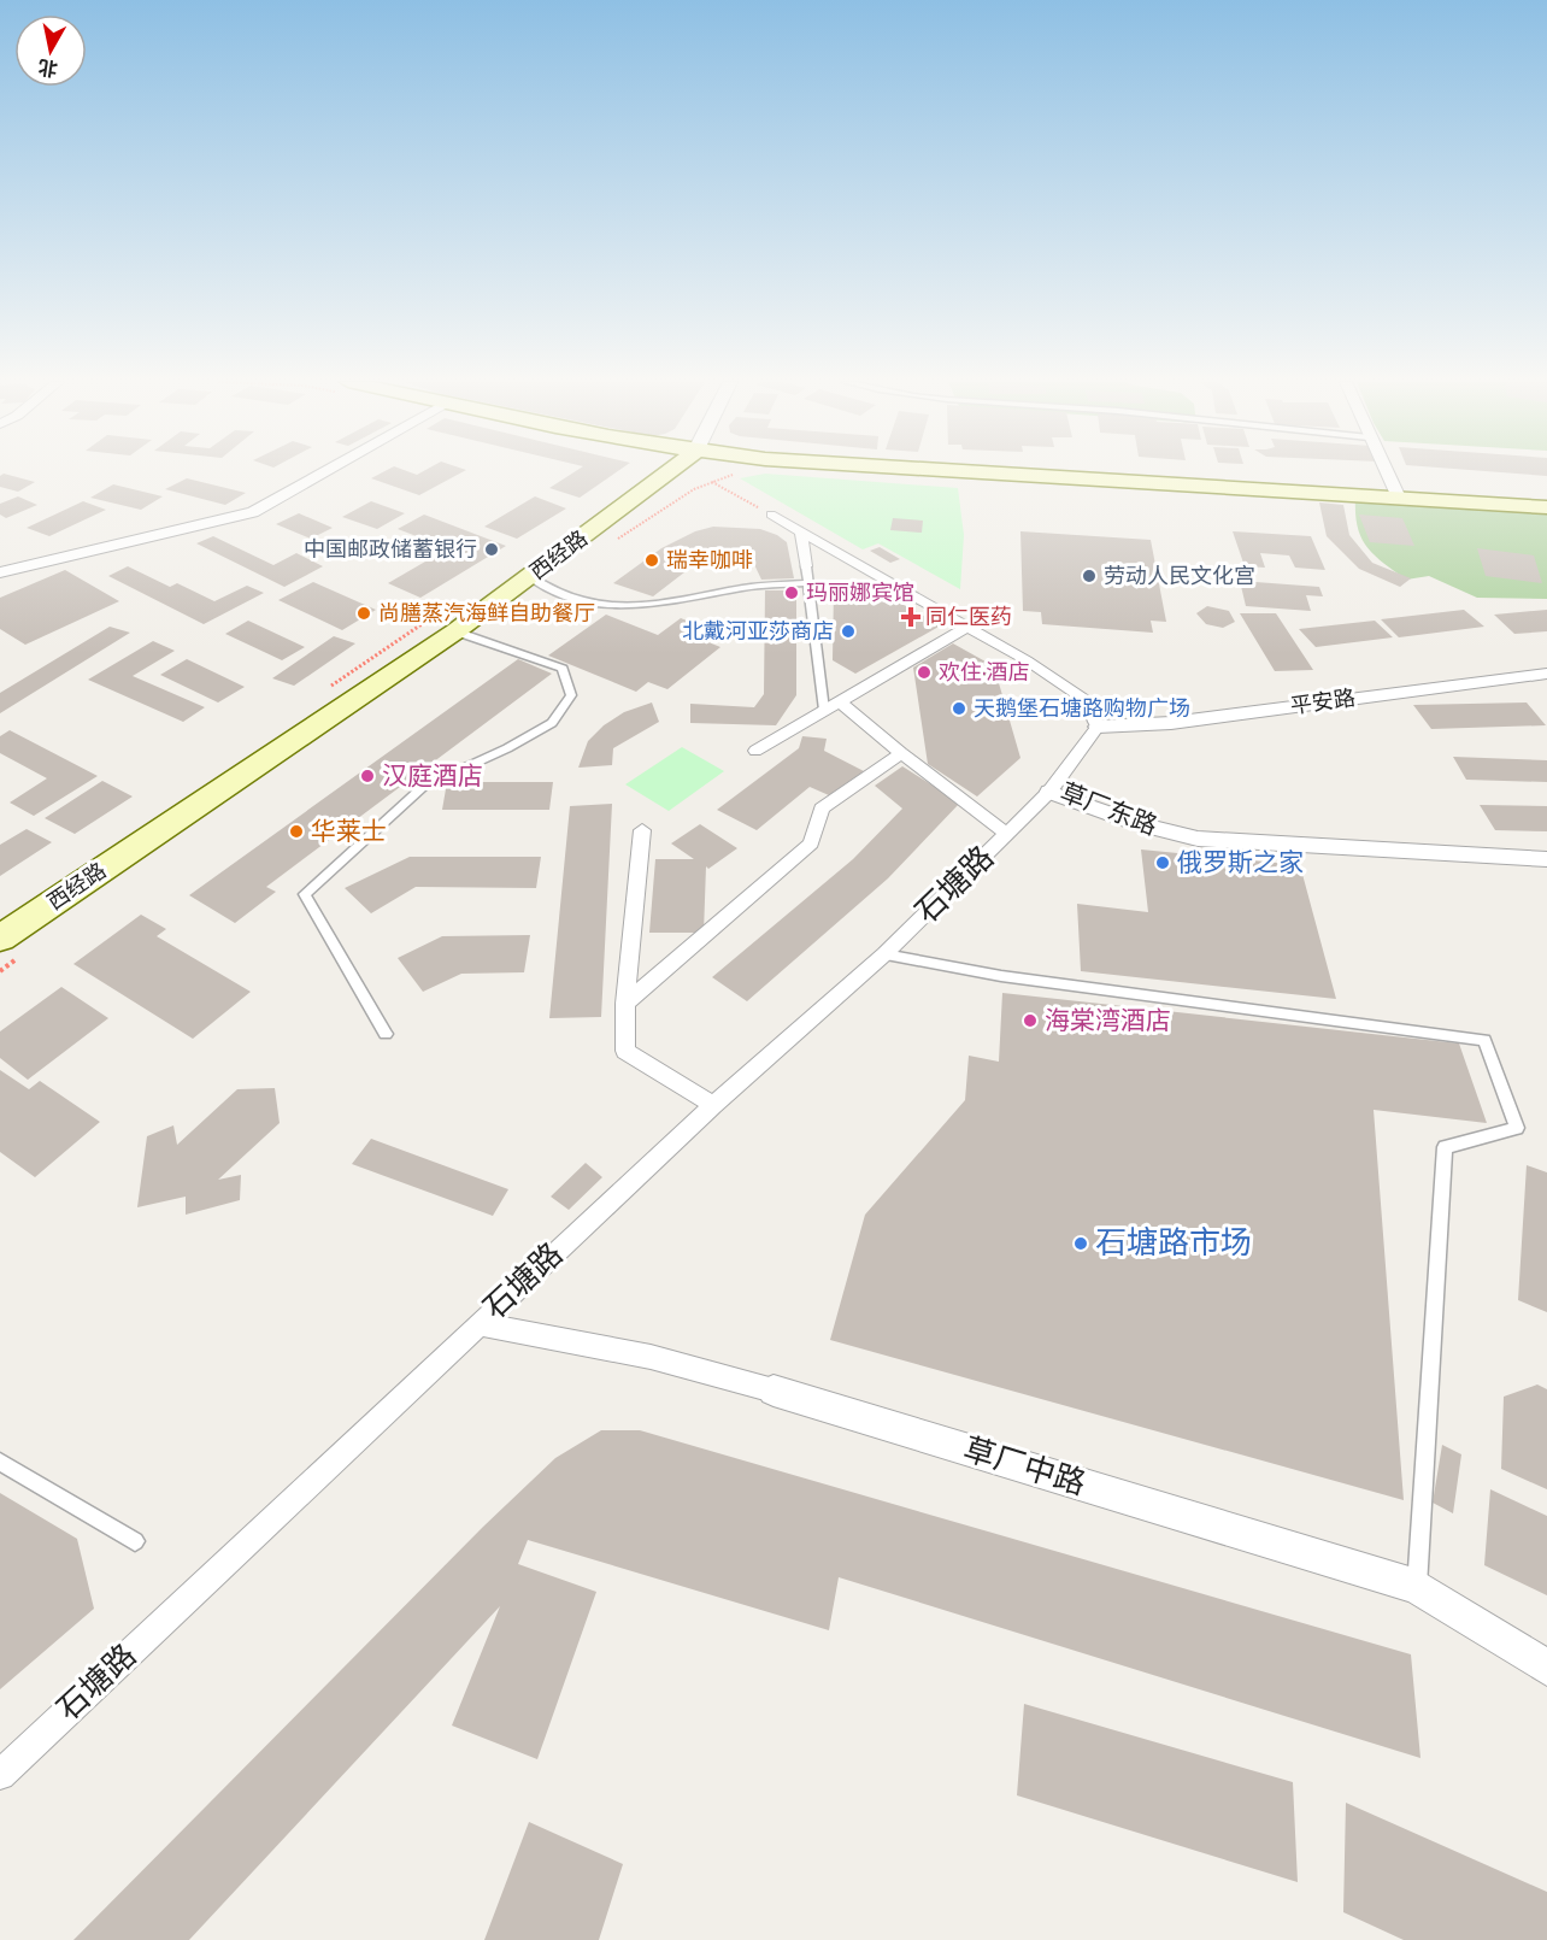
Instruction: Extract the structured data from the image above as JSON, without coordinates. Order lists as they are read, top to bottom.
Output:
{
  "streets": {
    "main road": ["西经路"],
    "street": [
      "平安路",
      "草厂东路",
      "石塘路",
      "草厂中路"
    ]
  },
  "crossings": [
    ["平安路", "草厂东路"],
    ["草厂东路", "石塘路"],
    ["石塘路", "草厂中路"]
  ],
  "places": {
    "other": [
      "中国邮政储蓄银行",
      "瑞幸咖啡",
      "劳动人民文化宫",
      "玛丽娜宾馆",
      "尚膳蒸汽海鲜自助餐厅",
      "北戴河亚莎商店",
      "欢住·酒店",
      "天鹅堡石塘路购物广场",
      "汉庭酒店",
      "华莱士",
      "俄罗斯之家",
      "海棠湾酒店",
      "石塘路市场"
    ],
    "health": ["同仁医药"]
  },
  "north": "bottom"
}
